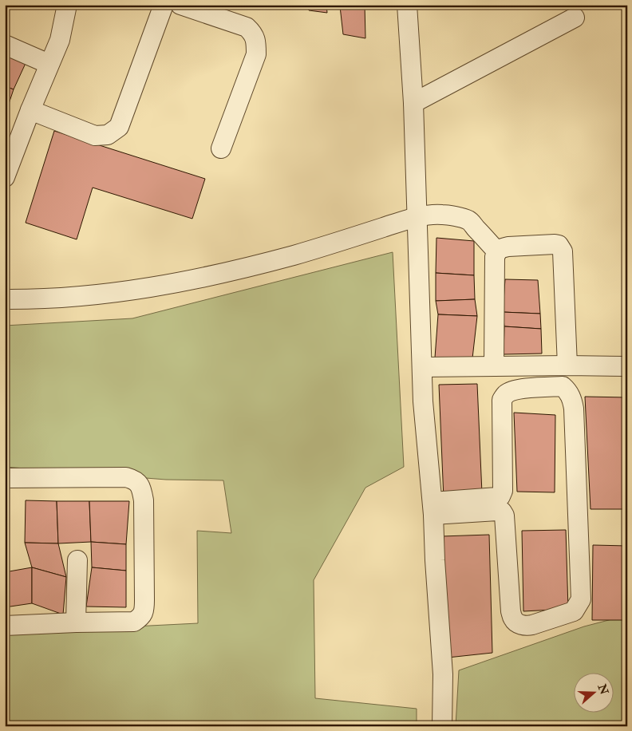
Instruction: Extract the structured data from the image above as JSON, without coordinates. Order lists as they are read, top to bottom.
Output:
{
  "north": "right"
}
